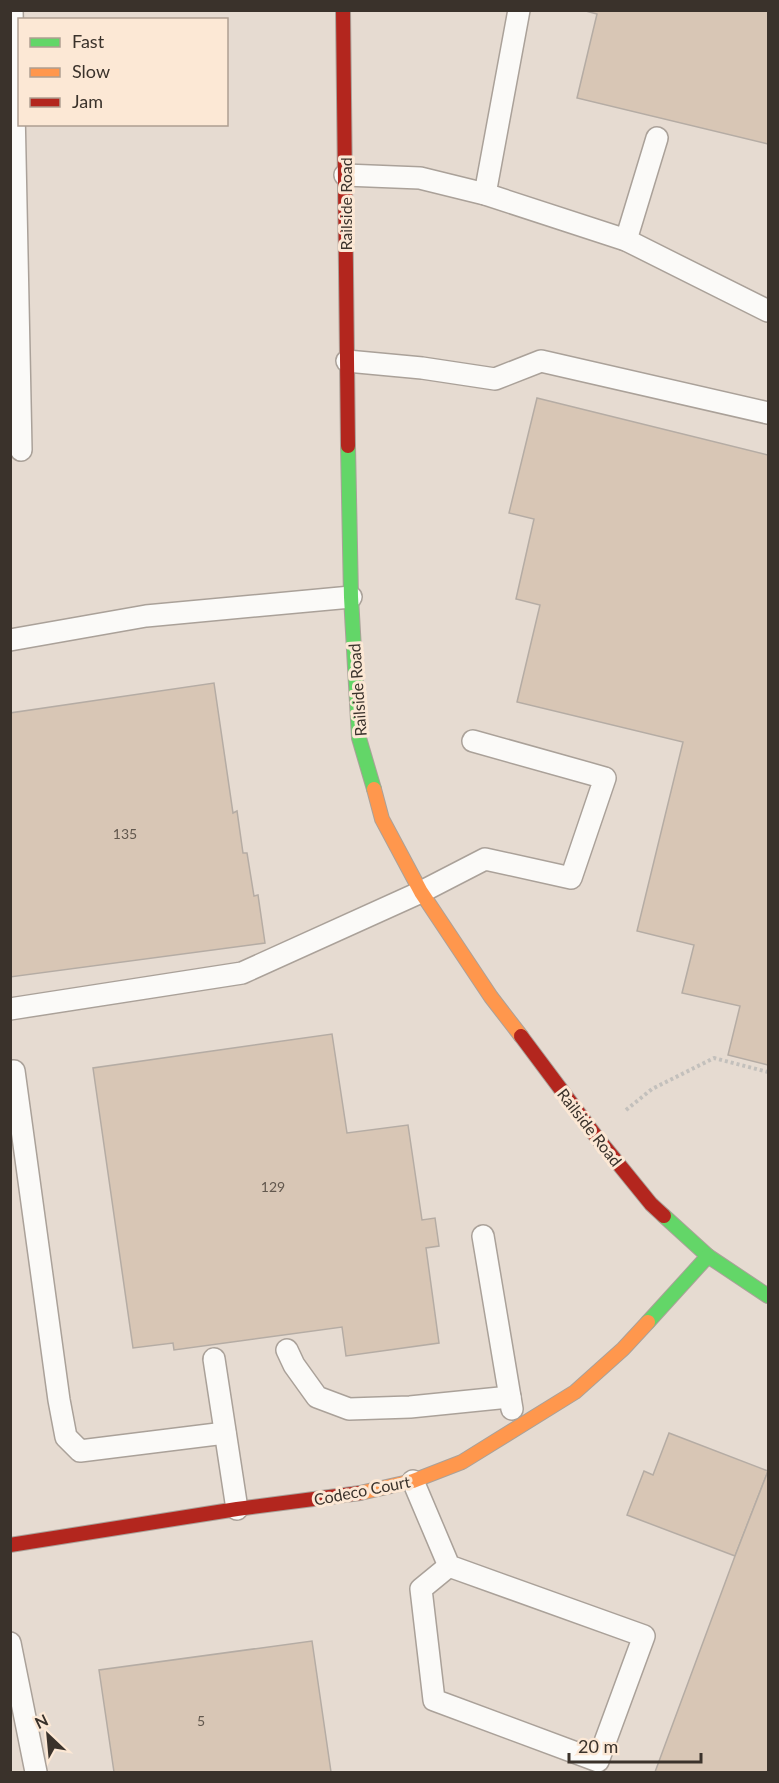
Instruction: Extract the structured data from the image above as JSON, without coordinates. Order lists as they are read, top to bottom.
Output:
{
  "streets": {
    "street": ["Railside Road", "Codeco Court"]
  },
  "crossings": [
    ["Railside Road", "Codeco Court"]
  ],
  "house_numbers": ["135", "129", "5"],
  "legend": ["Fast", "Slow", "Jam"],
  "scale_bar": "20 m",
  "north": "top left"
}
